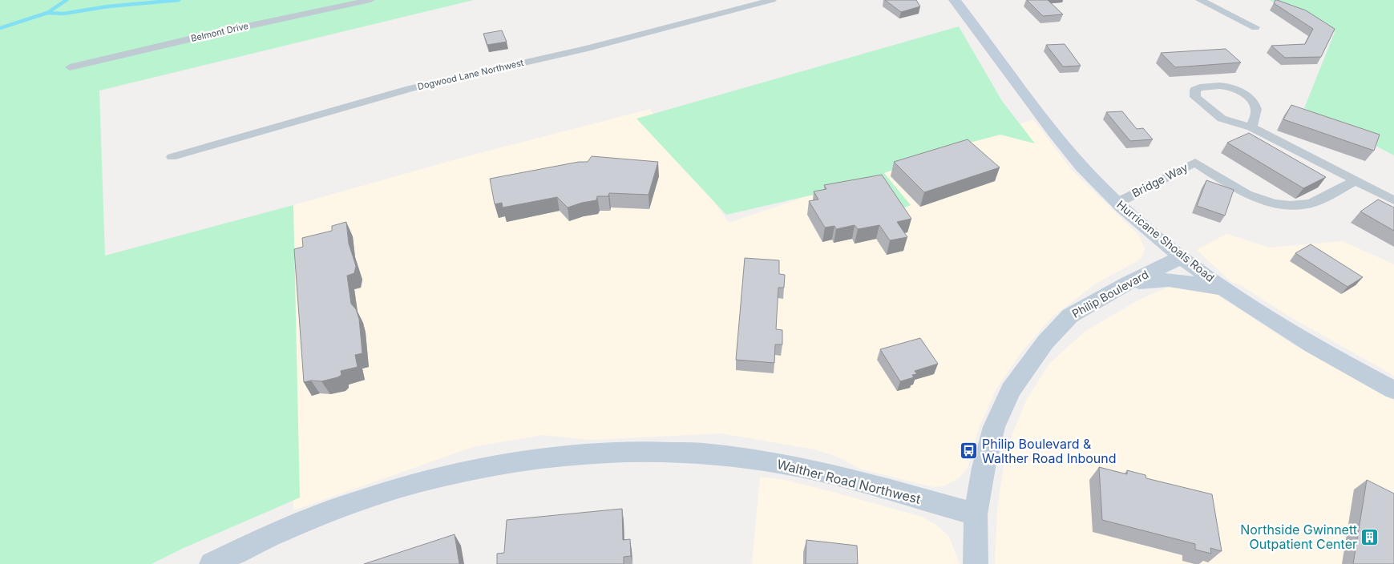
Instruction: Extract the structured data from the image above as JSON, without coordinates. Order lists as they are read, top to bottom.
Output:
{
  "streets": {
    "street": [
      "Belmont Drive",
      "Dogwood Lane Northwest",
      "Bridge Way",
      "Hurricane Shoals Road",
      "Philip Boulevard",
      "Walther Road Northwest"
    ]
  },
  "crossings": [
    ["Bridge Way", "Hurricane Shoals Road"],
    ["Hurricane Shoals Road", "Philip Boulevard"],
    ["Philip Boulevard", "Walther Road Northwest"]
  ],
  "places": {
    "bus stop": ["Philip Boulevard & Walther Road Inbound"],
    "building": ["Northside Gwinnett Outpatient Center"]
  }
}
